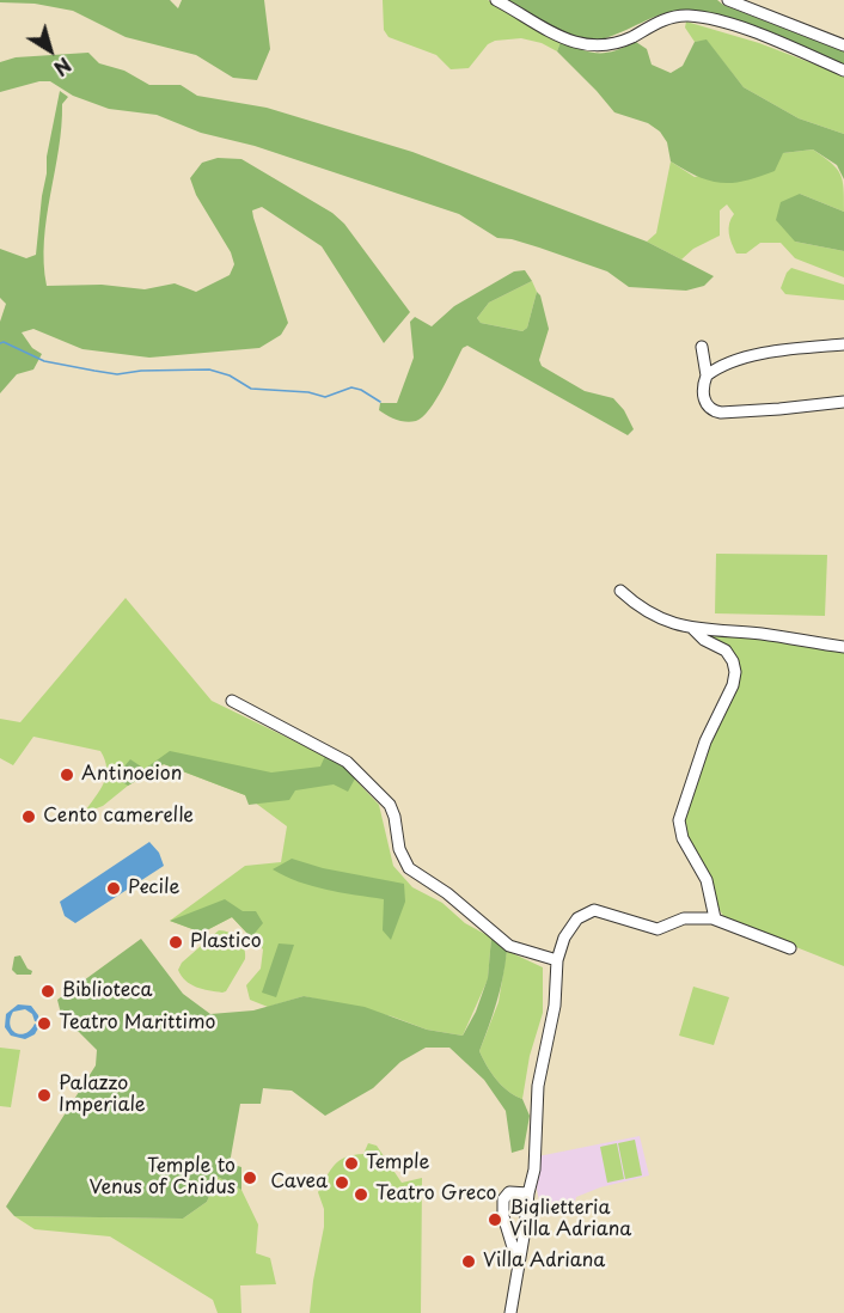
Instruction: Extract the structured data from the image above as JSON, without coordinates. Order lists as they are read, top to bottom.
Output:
{
  "places": [
    "Antinoeion",
    "Cento camerelle",
    "Pecile",
    "Plastico",
    "Biblioteca",
    "Teatro Marittimo",
    "Palazzo Imperiale",
    "Temple",
    "Temple to Venus of Cnidus",
    "Cavea",
    "Teatro Greco",
    "Biglietteria Villa Adriana",
    "Villa Adriana"
  ],
  "north": "bottom right"
}
